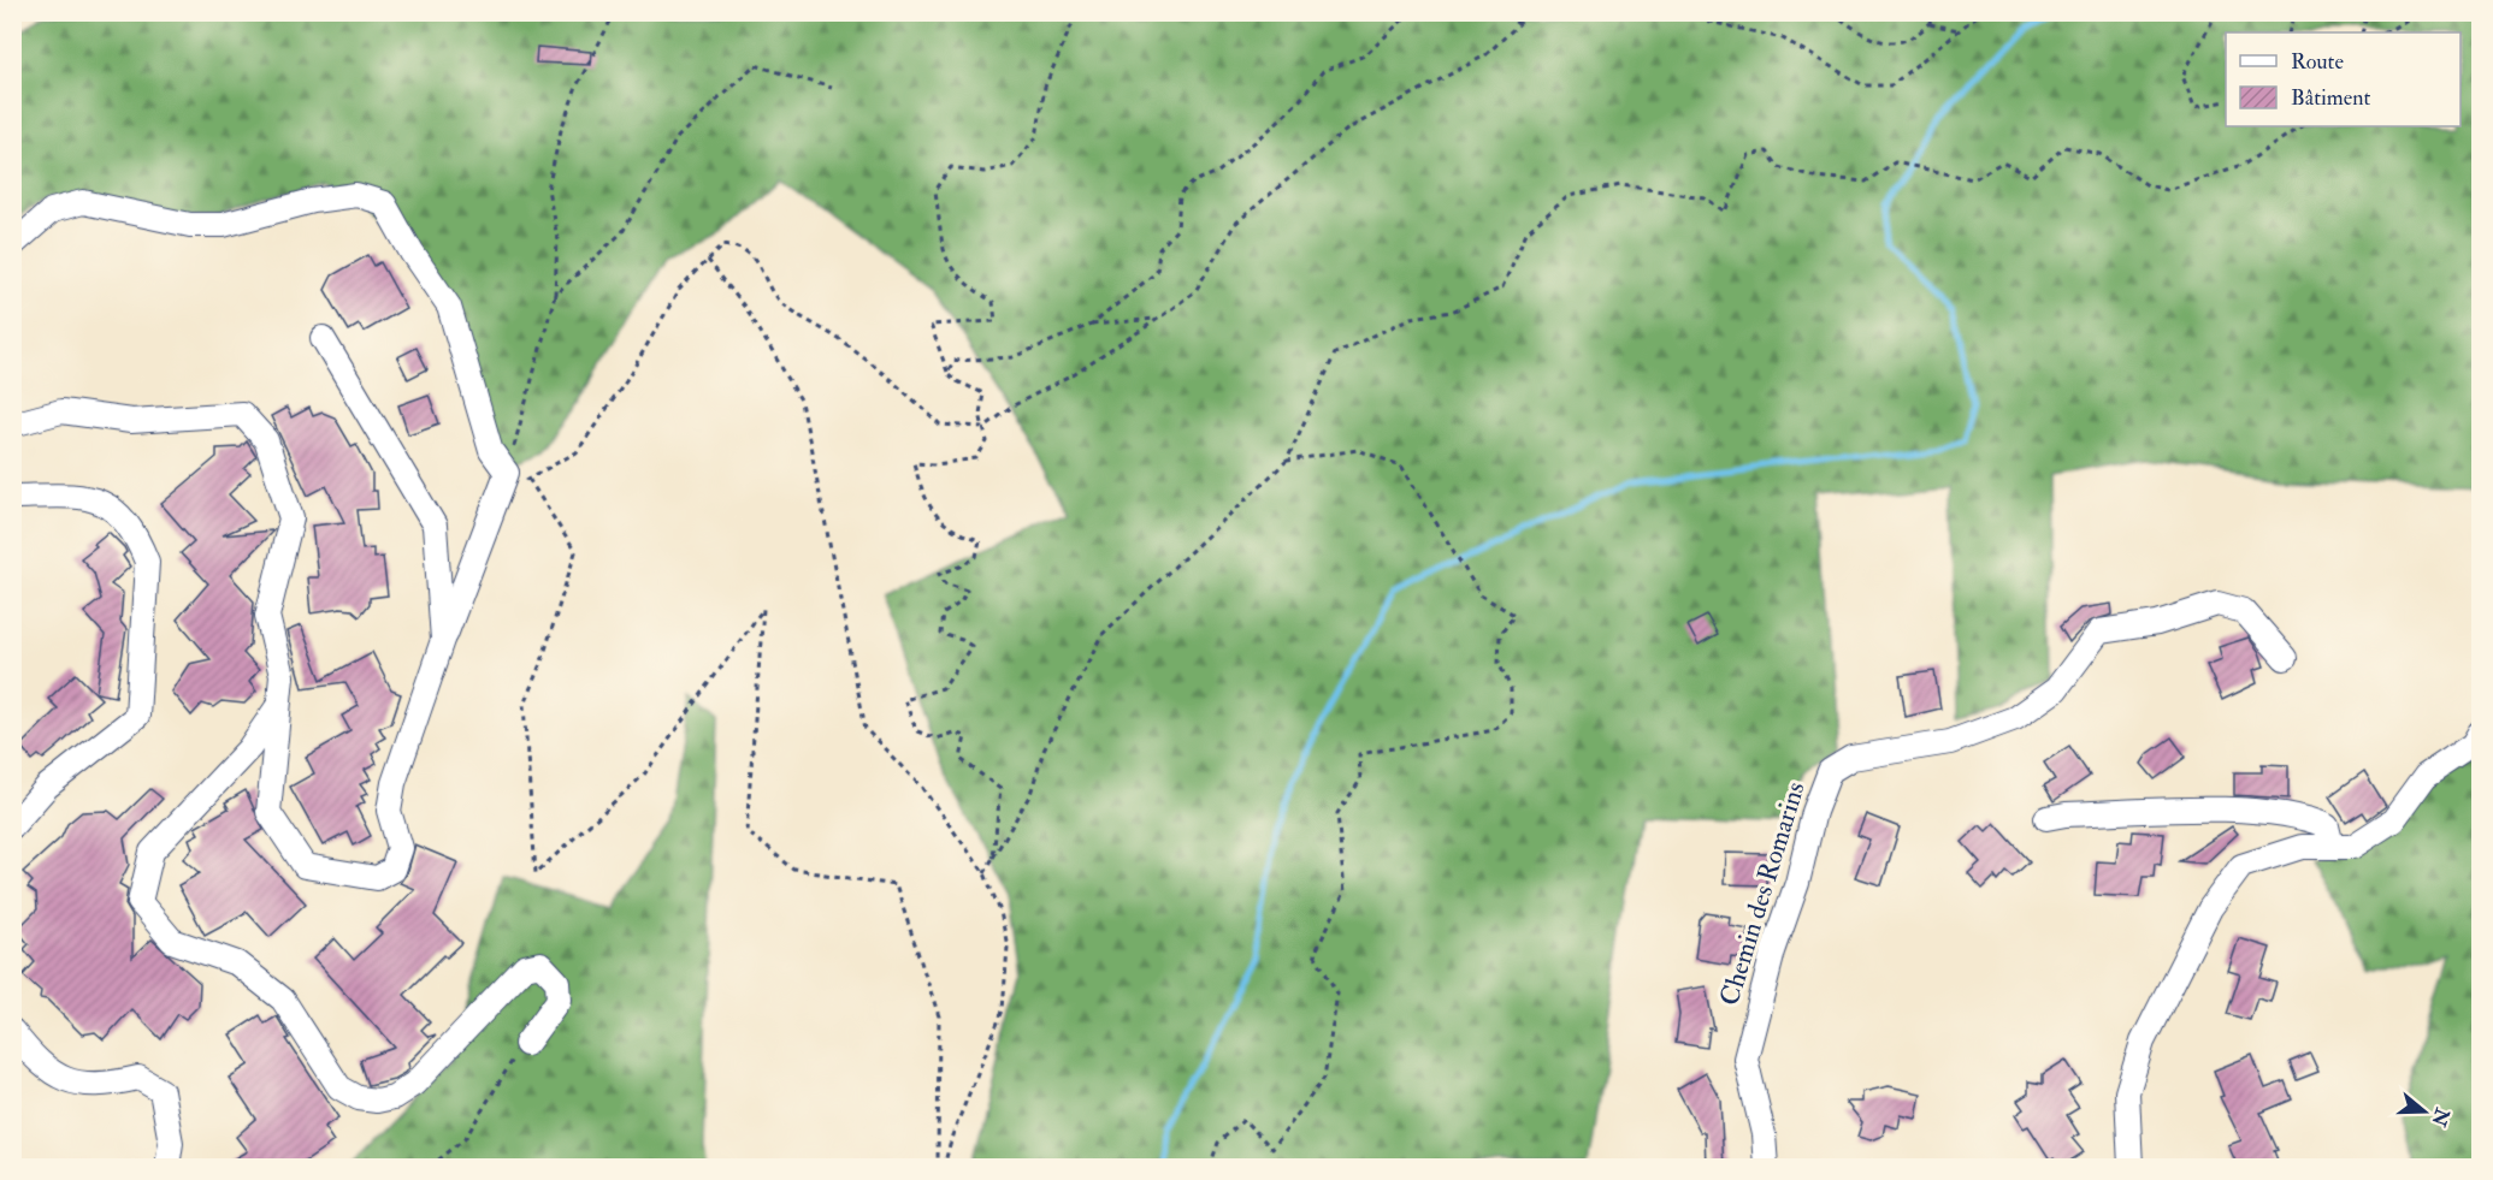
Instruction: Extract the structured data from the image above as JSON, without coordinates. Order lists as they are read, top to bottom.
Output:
{
  "streets": {
    "street": ["Chemin des Romarins"]
  },
  "legend": ["Route", "Bâtiment"],
  "north": "right"
}
